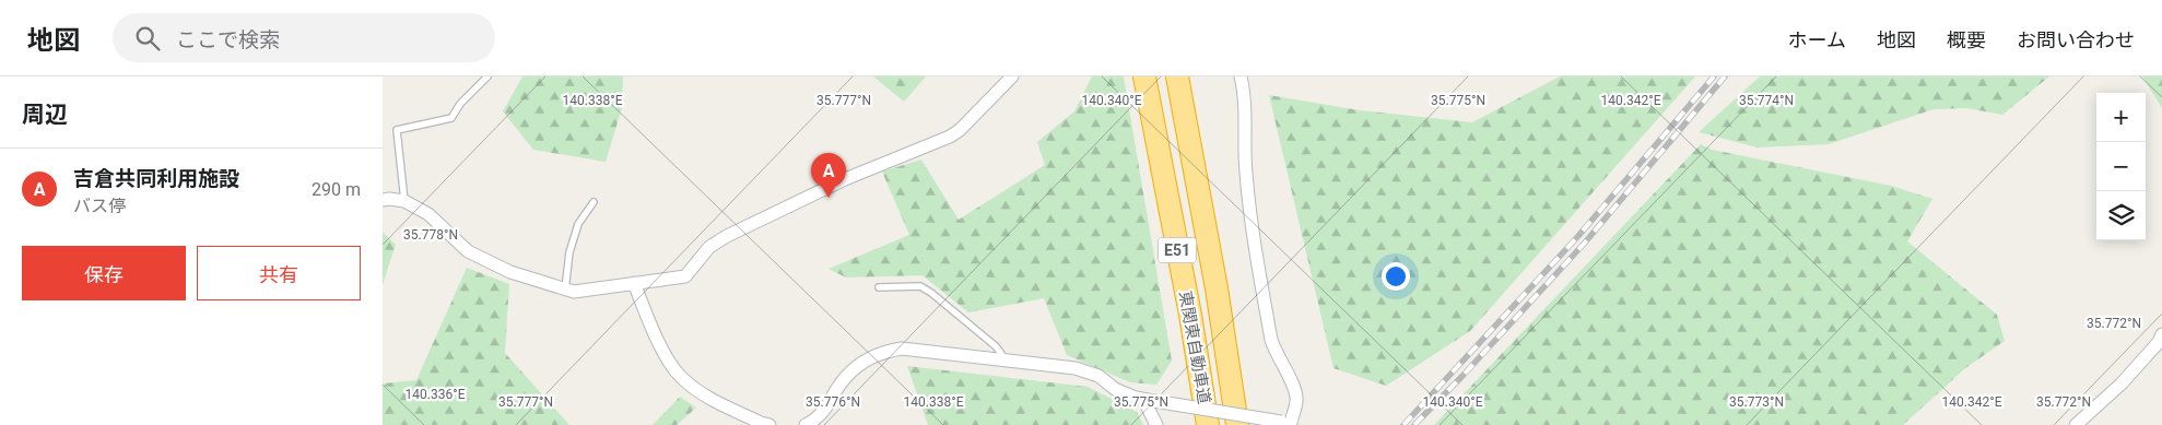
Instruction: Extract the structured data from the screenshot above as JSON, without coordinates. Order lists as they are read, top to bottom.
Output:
{
  "streets": {
    "highway": ["E51", "東関東自動車道"]
  },
  "page": {
    "header": "地図",
    "search": "ここで検索",
    "nav": [
      "ホーム",
      "地図",
      "概要",
      "お問い合わせ"
    ],
    "heading": "周辺",
    "map_buttons": ["+", "−"],
    "list": [
      {
        "mark": "A",
        "name": "吉倉共同利用施設",
        "note": "バス停",
        "value": "290 m"
      }
    ],
    "pins": "A",
    "buttons": ["保存", "共有"]
  },
  "coordinates": [
    "140.338°E",
    "140.340°E",
    "140.342°E",
    "35.774°N",
    "35.777°N",
    "35.775°N",
    "35.778°N",
    "35.772°N",
    "140.336°E",
    "35.776°N",
    "35.773°N"
  ]
}
